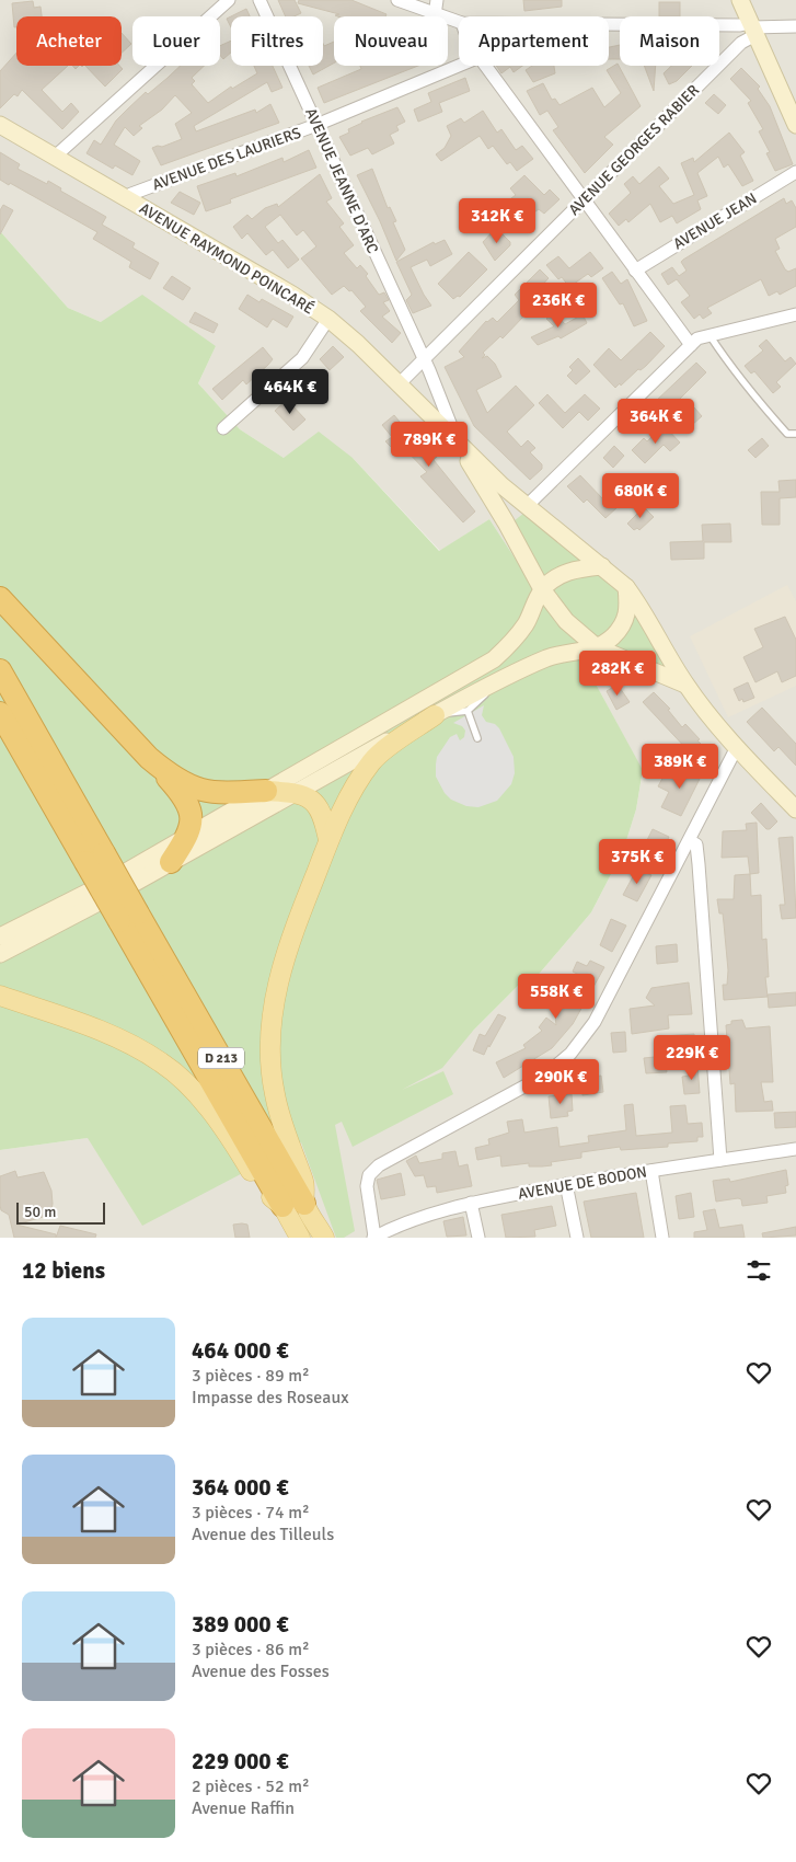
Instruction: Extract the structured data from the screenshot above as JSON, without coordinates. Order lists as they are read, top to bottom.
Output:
{
  "streets": {
    "highway": ["D 213"],
    "street": [
      "AVENUE GEORGES RABIER",
      "AVENUE DES LAURIERS",
      "AVENUE JEANNE D'ARC",
      "AVENUE JEAN",
      "AVENUE RAYMOND POINCARÉ",
      "AVENUE DE BODON"
    ]
  },
  "crossings": [
    ["AVENUE GEORGES RABIER", "AVENUE JEANNE D'ARC"],
    ["AVENUE GEORGES RABIER", "AVENUE RAYMOND POINCARÉ"],
    ["AVENUE DES LAURIERS", "AVENUE JEANNE D'ARC"],
    ["AVENUE DES LAURIERS", "AVENUE RAYMOND POINCARÉ"],
    ["AVENUE JEANNE D'ARC", "AVENUE RAYMOND POINCARÉ"]
  ],
  "scale_bar": "50 m",
  "page": {
    "chip": [
      "Acheter",
      "Louer",
      "Filtres",
      "Nouveau",
      "Appartement",
      "Maison"
    ],
    "price": [
      "312K €",
      "236K €",
      "464K €",
      "364K €",
      "789K €",
      "680K €",
      "282K €",
      "389K €",
      "375K €",
      "558K €",
      "229K €",
      "290K €"
    ],
    "scale": "50 m",
    "heading": "12 biens",
    "list": [
      {
        "name": "464 000 €",
        "note": "3 pièces · 89 m² · Impasse des Roseaux"
      },
      {
        "name": "364 000 €",
        "note": "3 pièces · 74 m² · Avenue des Tilleuls"
      },
      {
        "name": "389 000 €",
        "note": "3 pièces · 86 m² · Avenue des Fosses"
      },
      {
        "name": "229 000 €",
        "note": "2 pièces · 52 m² · Avenue Raffin"
      }
    ]
  }
}
